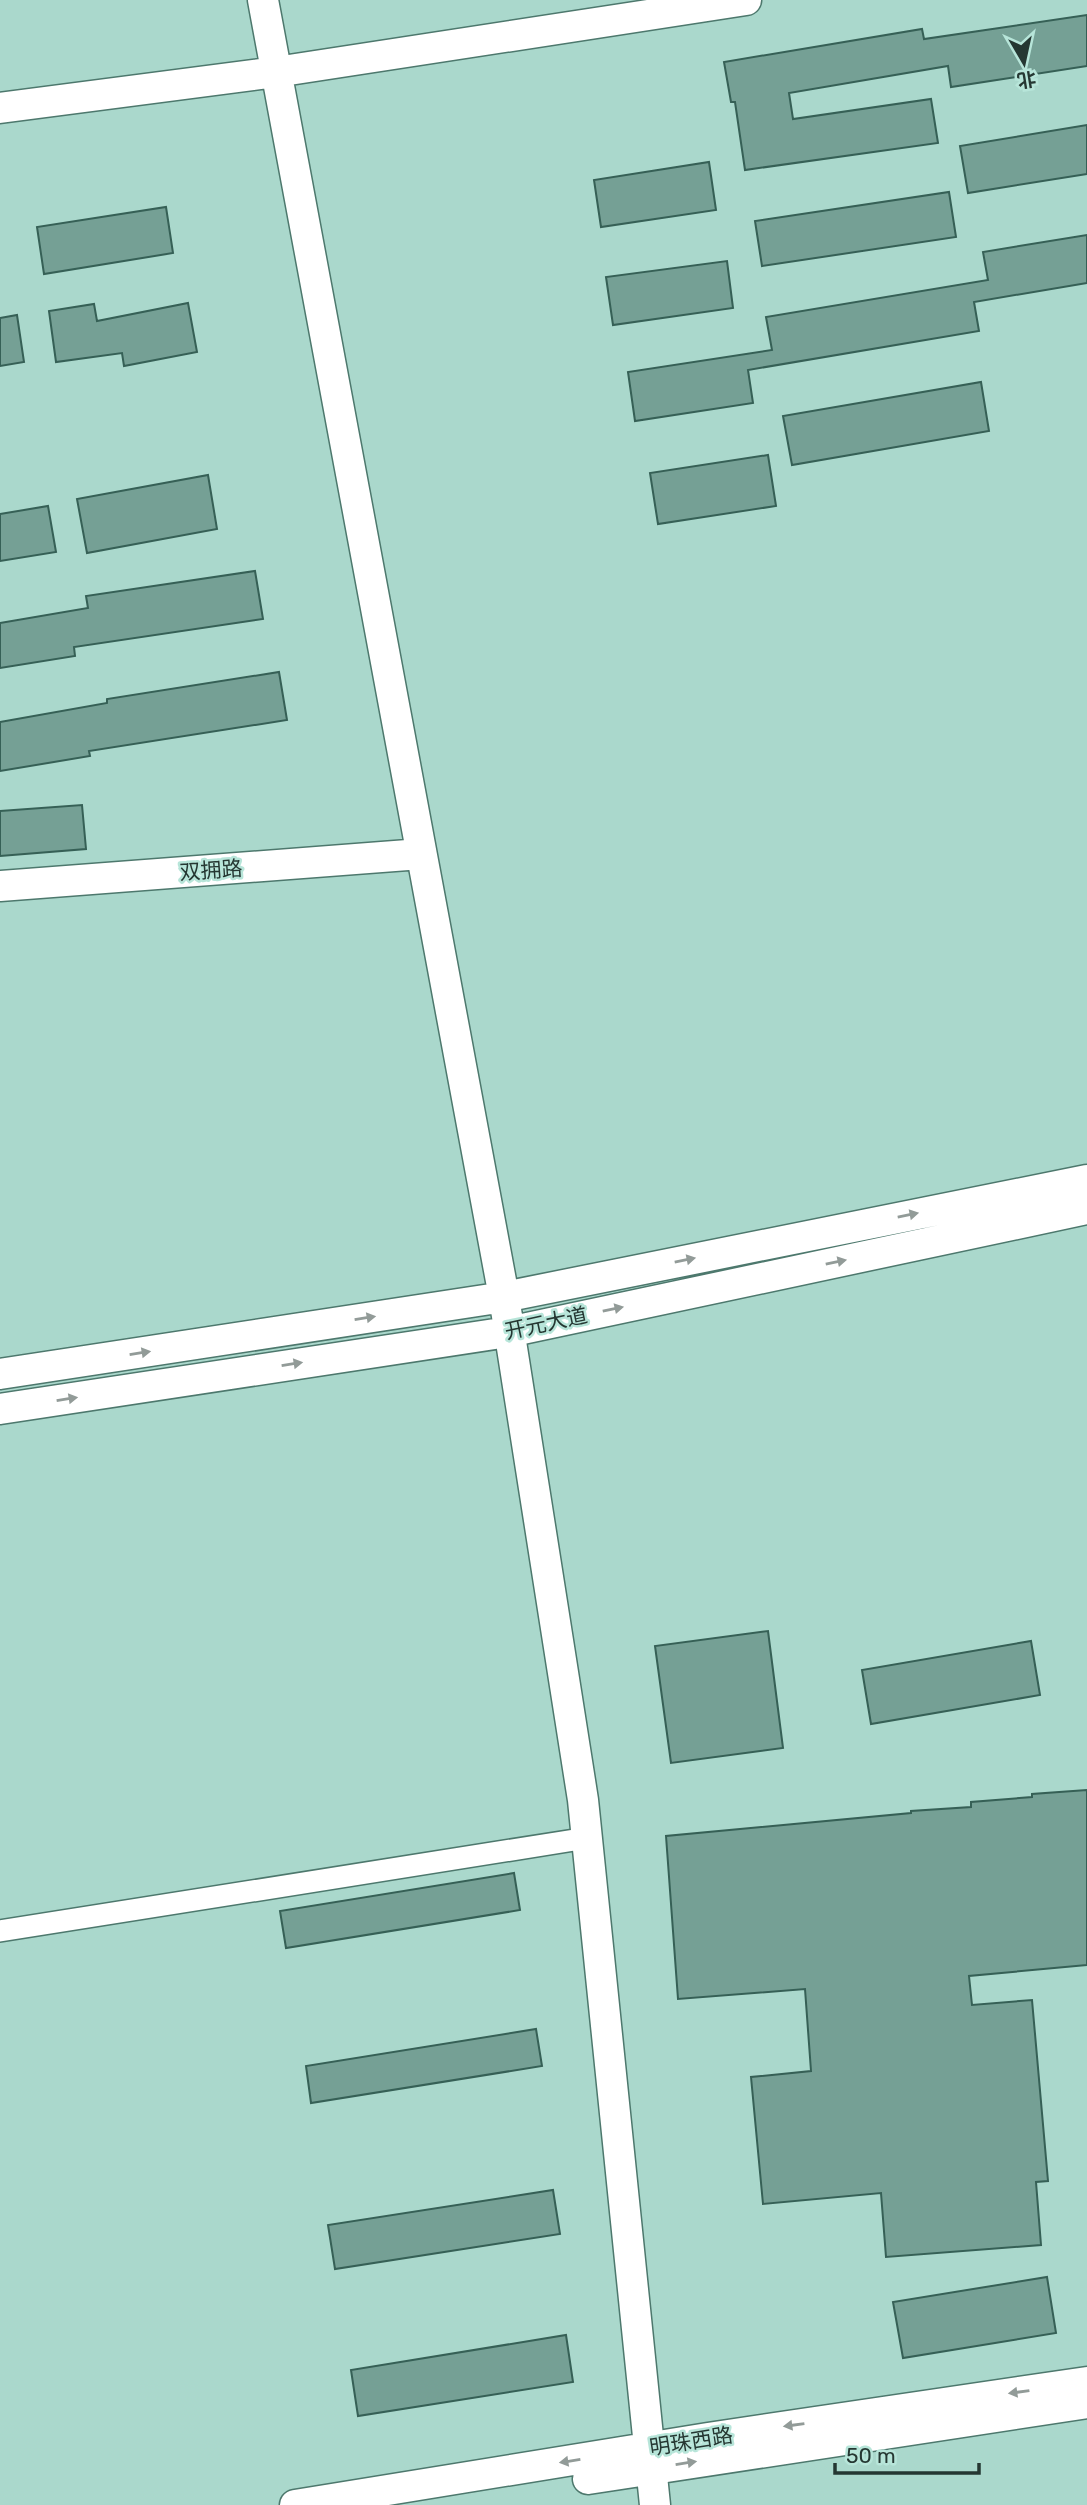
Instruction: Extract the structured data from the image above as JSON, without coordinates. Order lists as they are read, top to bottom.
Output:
{
  "streets": {
    "main road": ["双拥路", "开元大道", "明珠西路"]
  },
  "one_way": ["开元大道"],
  "scale_bar": "50 m",
  "north": "bottom"
}
